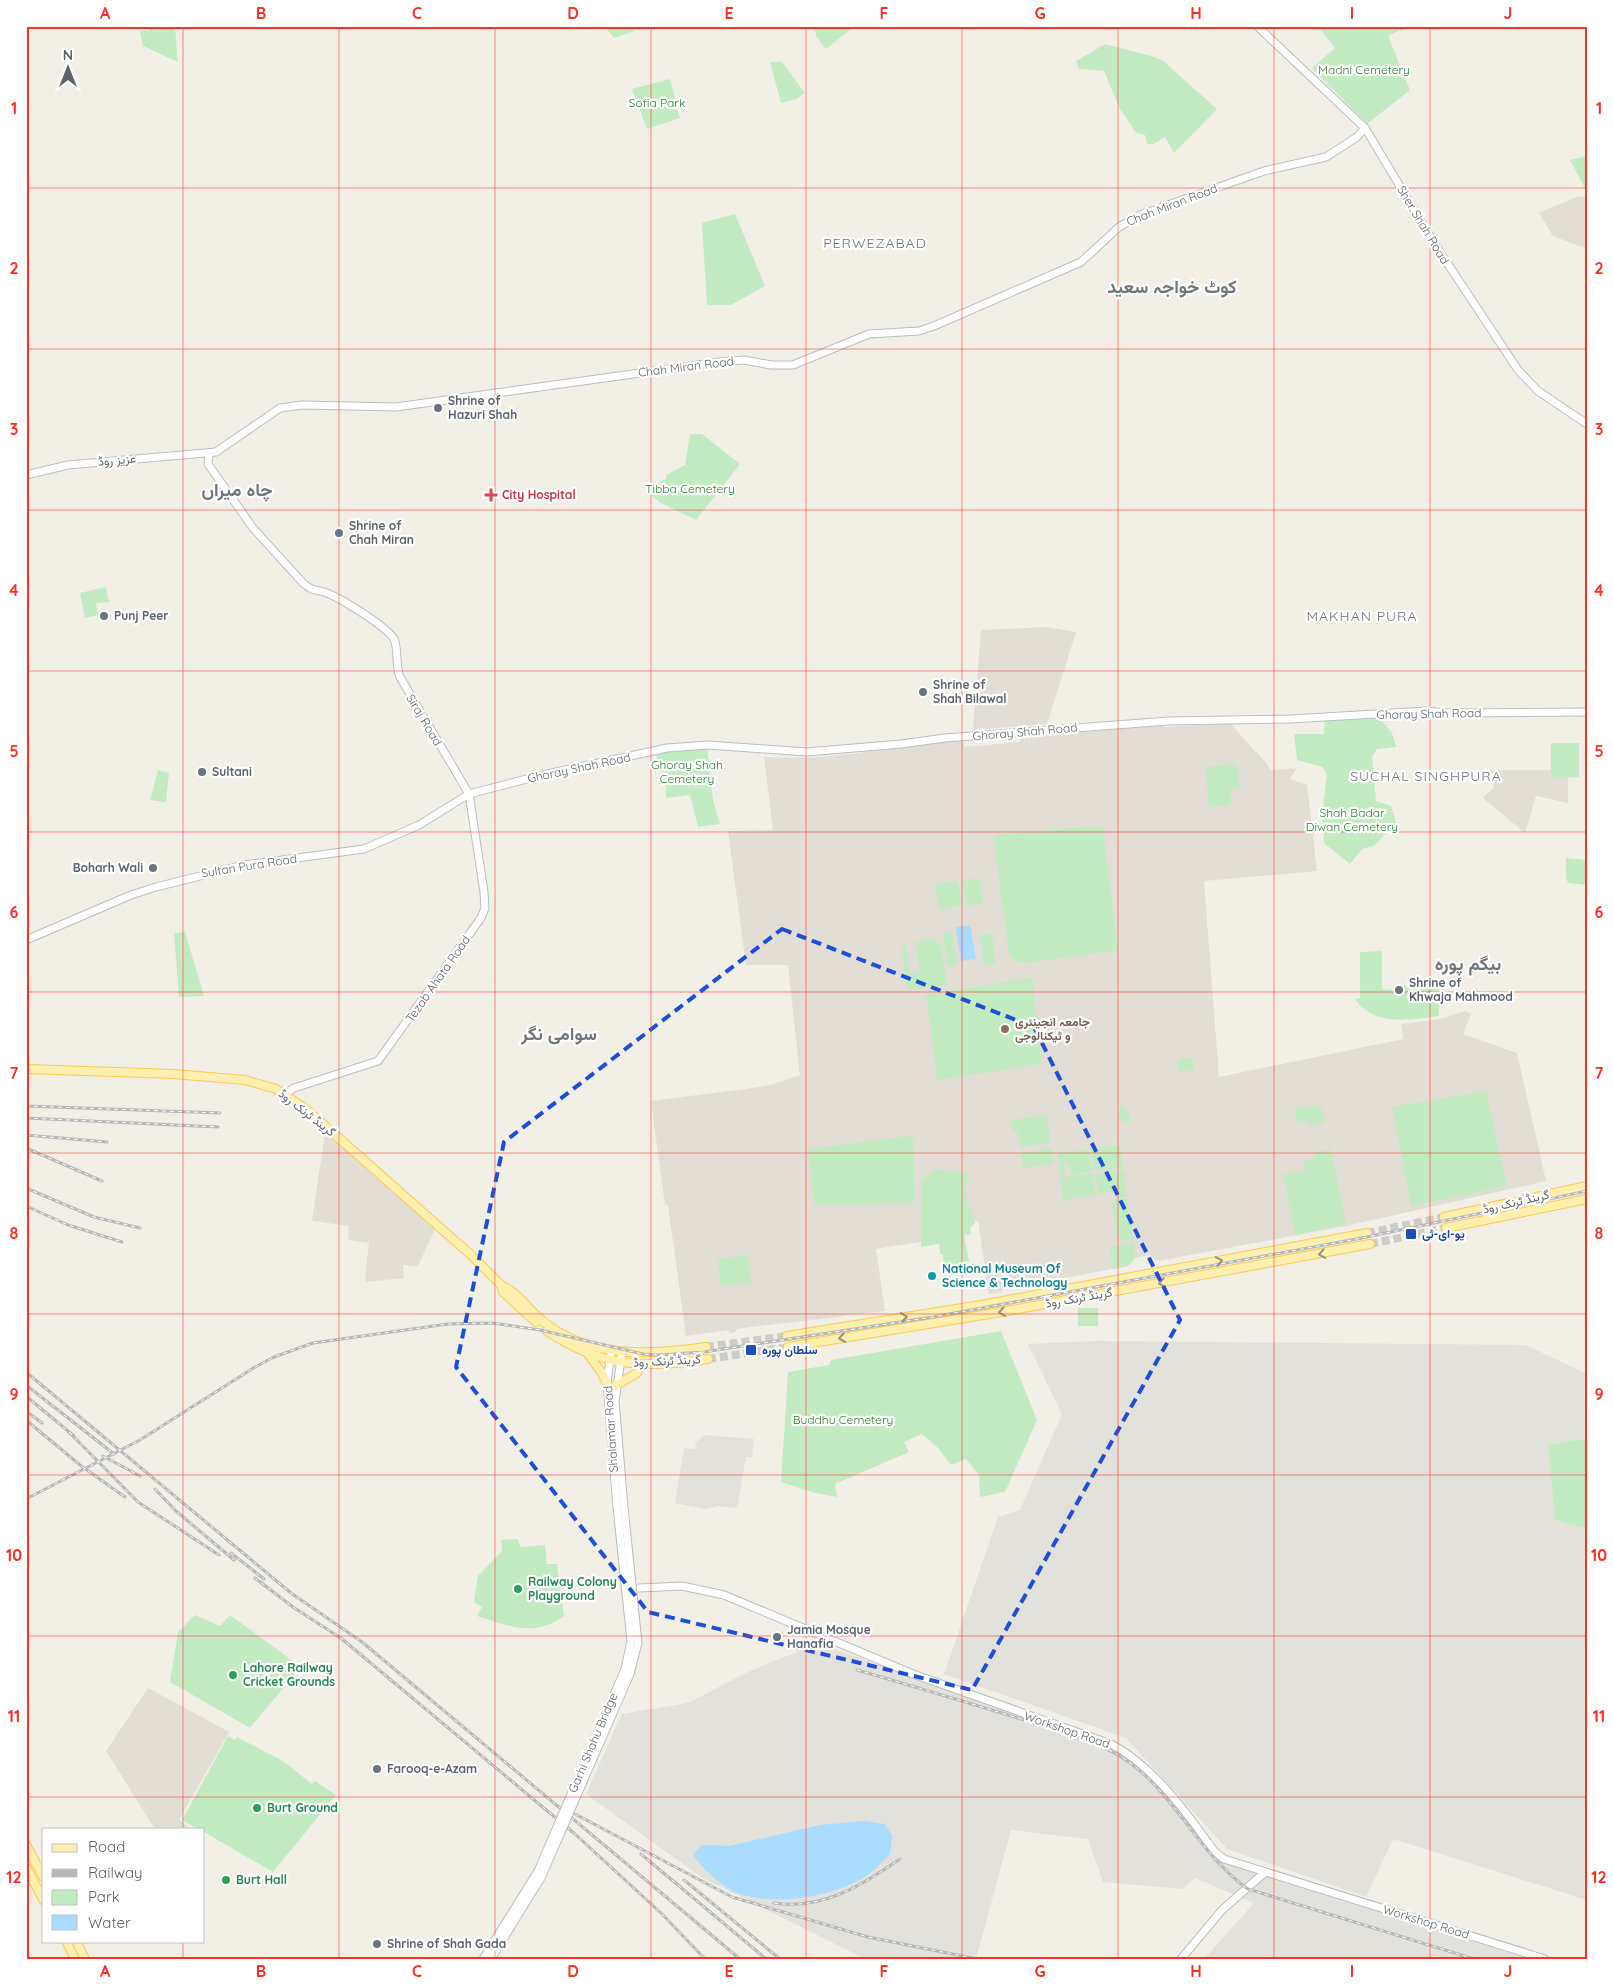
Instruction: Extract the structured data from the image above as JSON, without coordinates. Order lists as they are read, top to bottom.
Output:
{
  "streets": {
    "main road": [
      "Chah Miran Road",
      "Sher Shah Road",
      "عزیز روڈ",
      "Ghoray Shah Road",
      "Siraj Road",
      "Sultan Pura Road",
      "Tezab Ahata Road",
      "گرینڈ ٹرنک روڈ",
      "Shalamar Road",
      "Workshop Road",
      "Garhi Shahu Bridge"
    ]
  },
  "crossings": [
    ["Chah Miran Road", "Sher Shah Road"],
    ["Chah Miran Road", "عزیز روڈ"],
    ["Chah Miran Road", "Siraj Road"],
    ["عزیز روڈ", "Siraj Road"],
    ["Ghoray Shah Road", "Siraj Road"],
    ["Ghoray Shah Road", "Sultan Pura Road"],
    ["Ghoray Shah Road", "Tezab Ahata Road"],
    ["Siraj Road", "Sultan Pura Road"],
    ["Siraj Road", "Tezab Ahata Road"],
    ["Sultan Pura Road", "Tezab Ahata Road"],
    ["Tezab Ahata Road", "گرینڈ ٹرنک روڈ"],
    ["گرینڈ ٹرنک روڈ", "Shalamar Road"],
    ["Shalamar Road", "Garhi Shahu Bridge"]
  ],
  "districts": [
    "PERWEZABAD",
    "کوٹ خواجہ سعید",
    "چاہ میراں",
    "MAKHAN PURA",
    "SUCHAL SINGHPURA",
    "بیگم پورہ",
    "سوامی نگر"
  ],
  "parks": [
    "Madni Cemetery",
    "Sofia Park",
    "Tibba Cemetery",
    "Ghoray Shah Cemetery",
    "Shah Badar Diwan Cemetery",
    "Buddhu Cemetery"
  ],
  "places": {
    "other": [
      "Shrine of Hazuri Shah",
      "Shrine of Chah Miran",
      "Punj Peer",
      "Shrine of Shah Bilawal",
      "Sultani",
      "Boharh Wali",
      "Shrine of Khwaja Mahmood",
      "جامعہ انجینئری و ٹیکنالوجی",
      "National Museum Of Science & Technology",
      "Railway Colony Playground",
      "Jamia Mosque Hanafia",
      "Lahore Railway Cricket Grounds",
      "Farooq-e-Azam",
      "Burt Ground",
      "Burt Hall",
      "Shrine of Shah Gada"
    ],
    "health": ["City Hospital"],
    "transit": ["یو-ای-ٹی", "سلطان پورہ"]
  },
  "legend": [
    "Road",
    "Railway",
    "Park",
    "Water"
  ],
  "north": "top",
  "grid": {
    "columns": [
      "A",
      "B",
      "C",
      "D",
      "E",
      "F",
      "G",
      "H",
      "I",
      "J"
    ],
    "rows": [
      "1",
      "2",
      "3",
      "4",
      "5",
      "6",
      "7",
      "8",
      "9",
      "10",
      "11",
      "12"
    ]
  }
}
